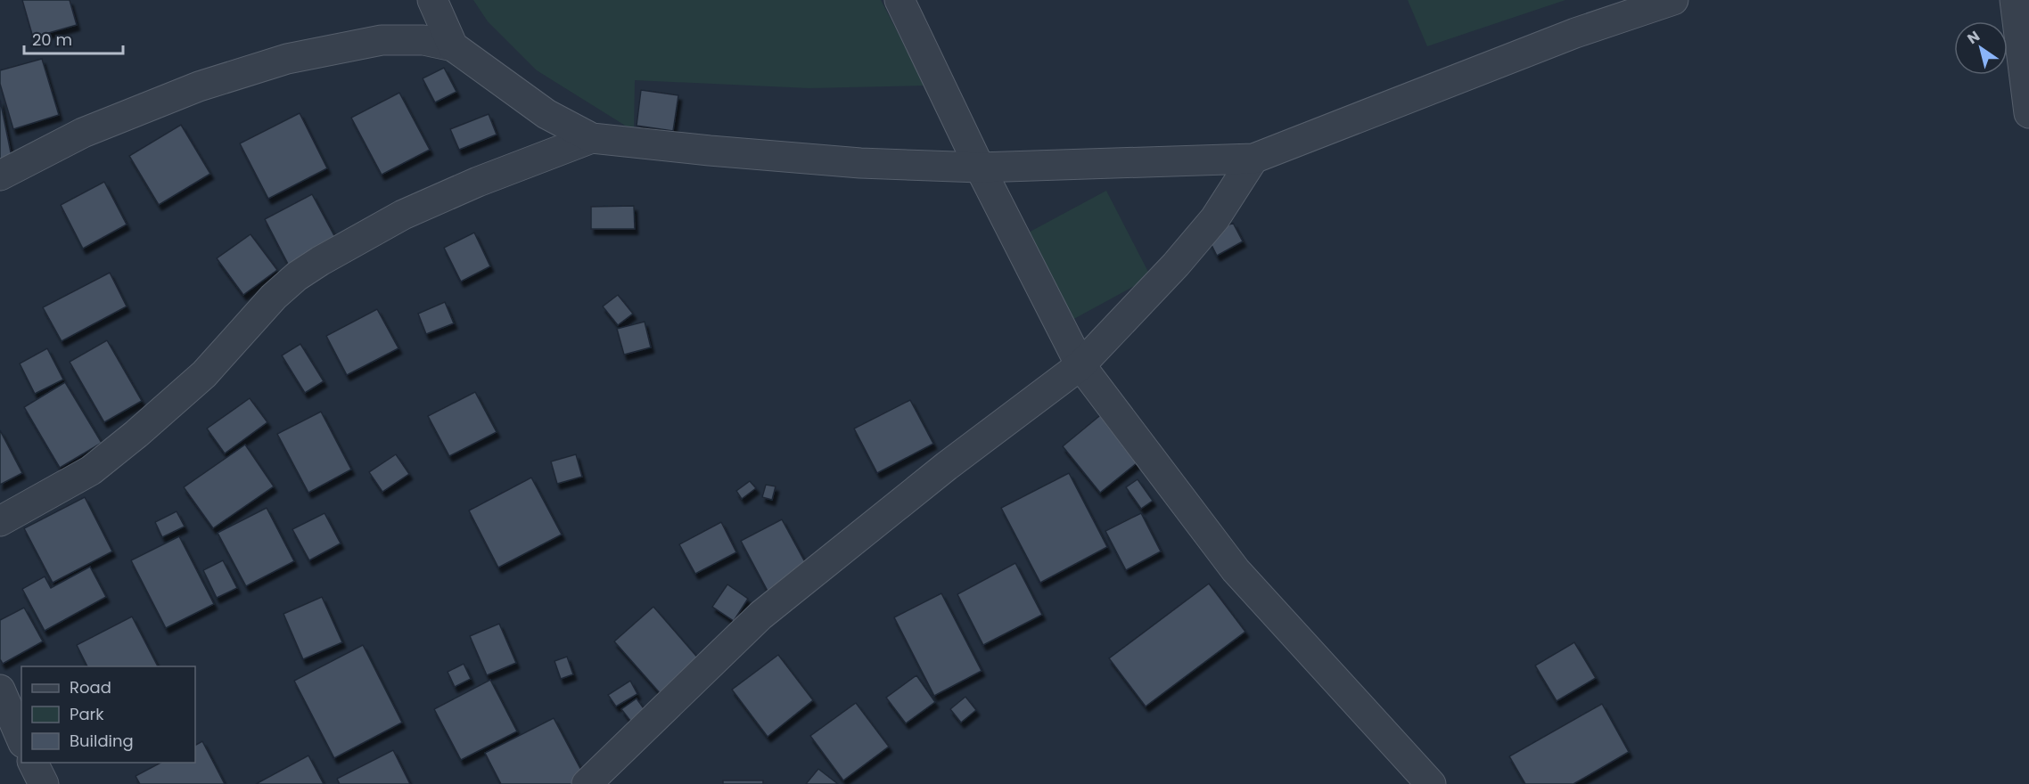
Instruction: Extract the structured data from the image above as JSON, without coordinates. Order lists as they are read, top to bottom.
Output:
{
  "legend": ["Road", "Park", "Building"],
  "scale_bar": "20 m",
  "north": "top left"
}
